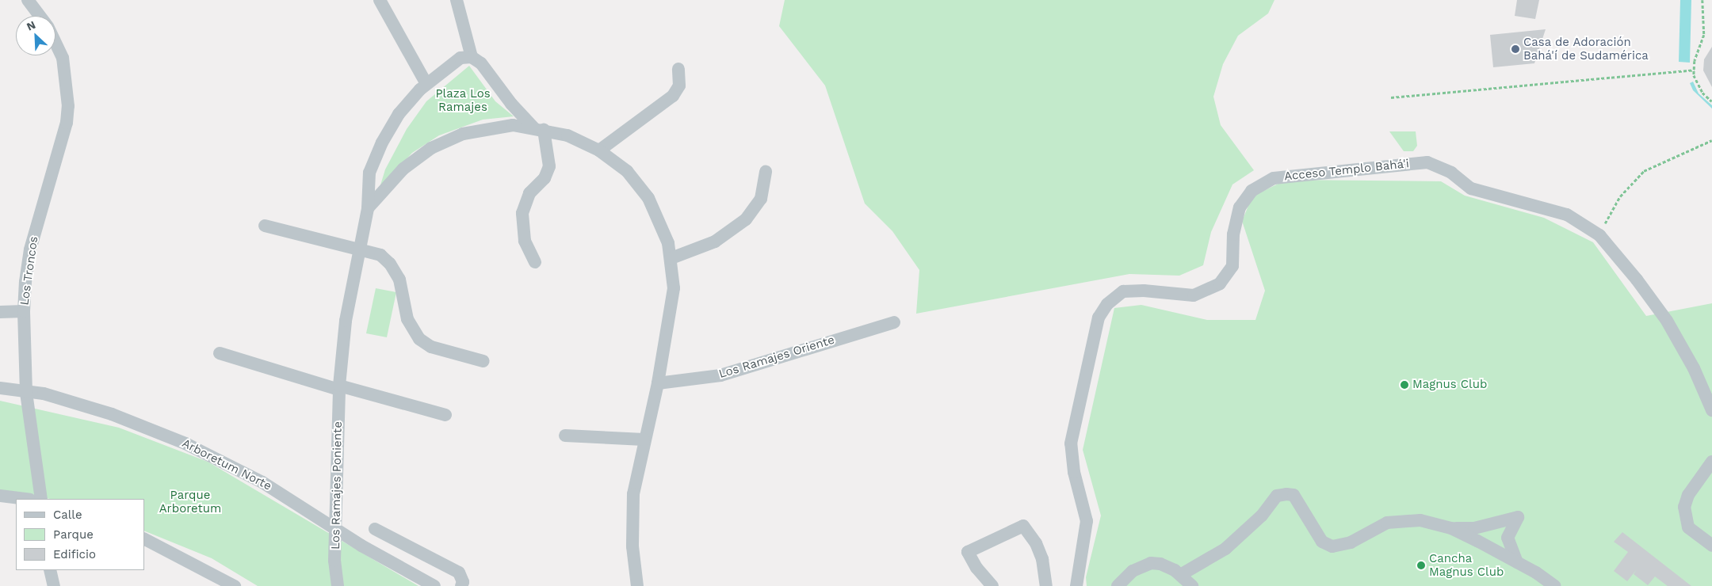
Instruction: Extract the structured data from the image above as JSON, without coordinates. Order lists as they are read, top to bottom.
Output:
{
  "streets": {
    "street": [
      "Acceso Templo Bahá'i",
      "Los Troncos",
      "Los Ramajes Oriente",
      "Arboretum Norte",
      "Los Ramajes Poniente"
    ]
  },
  "crossings": [
    ["Los Troncos", "Arboretum Norte"],
    ["Arboretum Norte", "Los Ramajes Poniente"]
  ],
  "parks": ["Plaza Los Ramajes", "Parque Arboretum"],
  "places": ["Casa de Adoración Bahá'í de Sudamérica", "Magnus Club", "Cancha Magnus Club"],
  "legend": ["Calle", "Parque", "Edificio"],
  "north": "top left"
}
